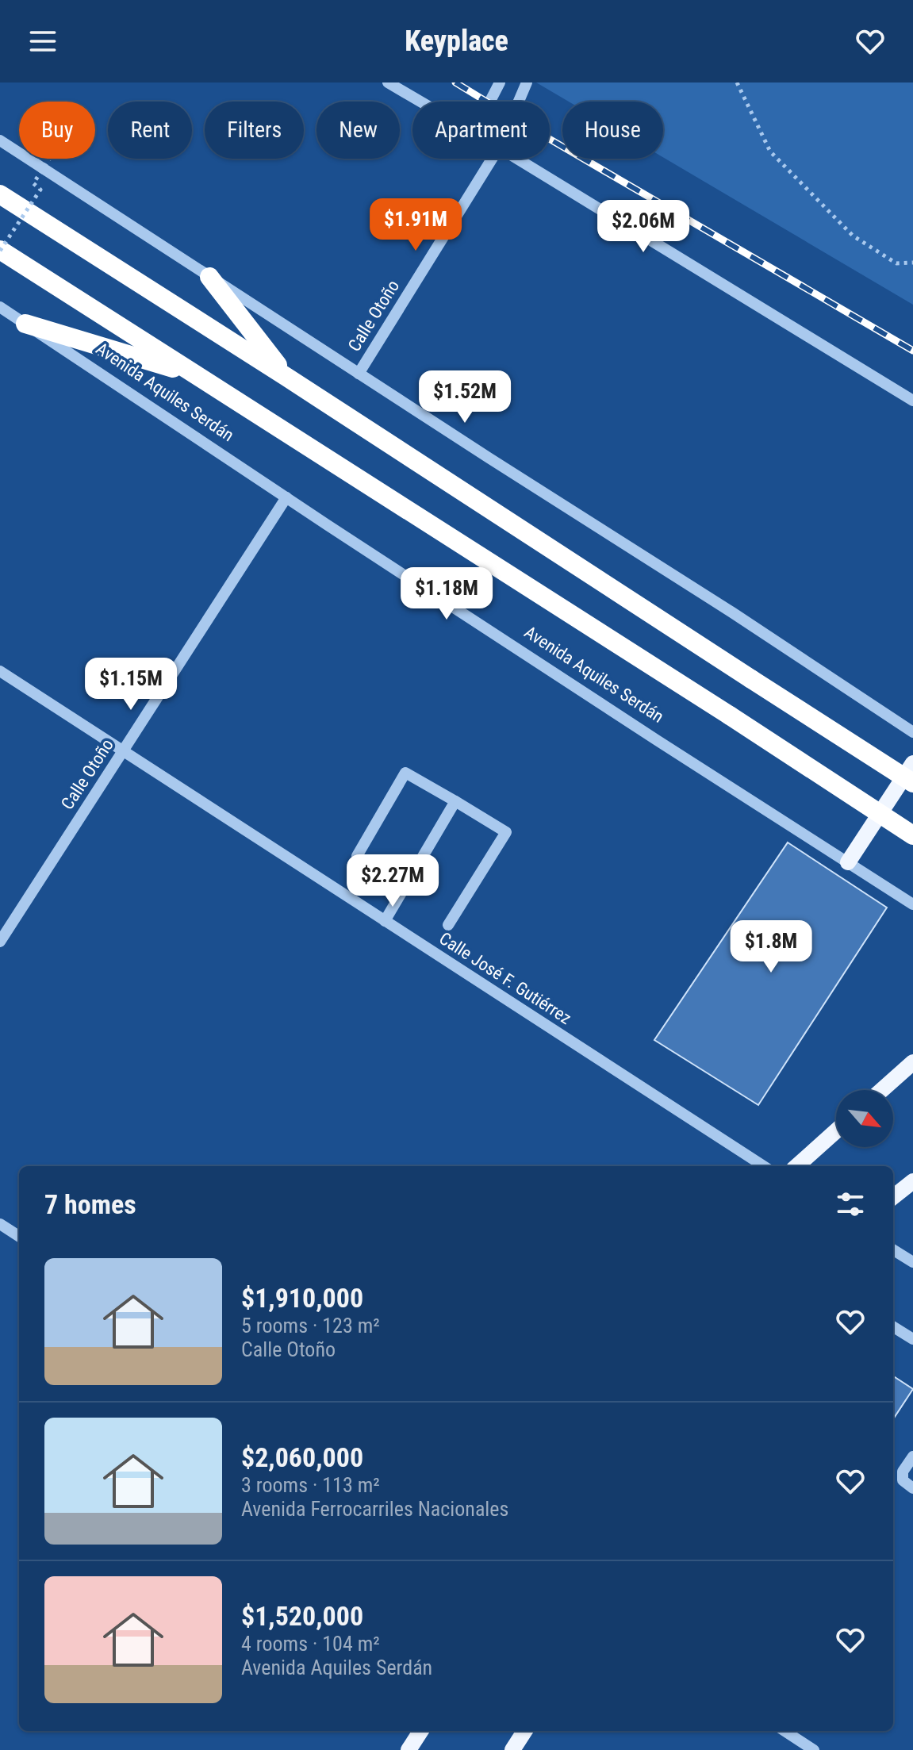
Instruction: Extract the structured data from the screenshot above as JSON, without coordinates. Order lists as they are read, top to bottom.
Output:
{
  "streets": {
    "highway": ["Avenida Aquiles Serdán"],
    "street": ["Calle Otoño", "Calle José F. Gutiérrez"]
  },
  "crossings": [
    ["Calle Otoño", "Avenida Aquiles Serdán"],
    ["Calle Otoño", "Calle José F. Gutiérrez"]
  ],
  "north": "bottom right",
  "page": {
    "header": "Keyplace",
    "chip": [
      "Buy",
      "Rent",
      "Filters",
      "New",
      "Apartment",
      "House"
    ],
    "price": [
      "$1.91M",
      "$2.06M",
      "$1.52M",
      "$1.18M",
      "$1.15M",
      "$2.27M",
      "$1.8M"
    ],
    "heading": "7 homes",
    "list": [
      {
        "name": "$1,910,000",
        "note": "5 rooms · 123 m² · Calle Otoño"
      },
      {
        "name": "$2,060,000",
        "note": "3 rooms · 113 m² · Avenida Ferrocarriles Nacionales"
      },
      {
        "name": "$1,520,000",
        "note": "4 rooms · 104 m² · Avenida Aquiles Serdán"
      }
    ]
  }
}
